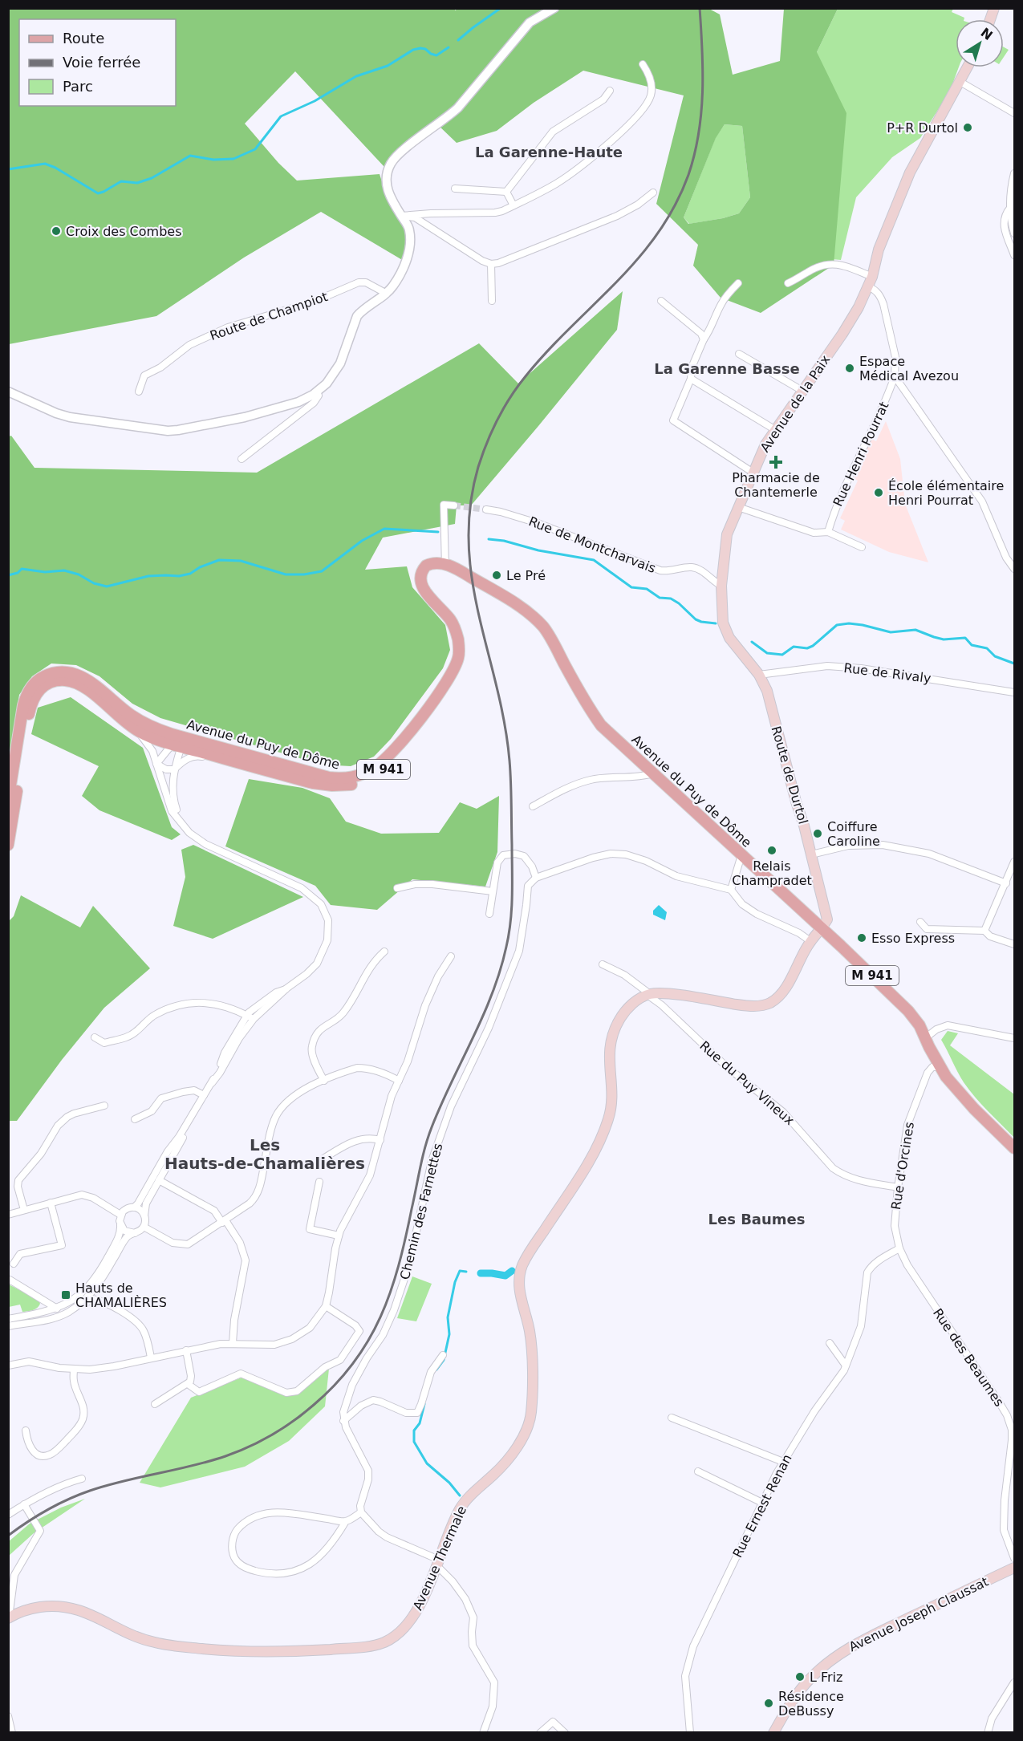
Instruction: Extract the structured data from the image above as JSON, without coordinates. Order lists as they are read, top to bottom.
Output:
{
  "streets": {
    "main road": [
      "Avenue de la Paix",
      "Avenue du Puy de Dôme",
      "M 941",
      "Route de Durtol",
      "Avenue Thermale",
      "Avenue Joseph Claussat"
    ],
    "street": [
      "Route de Champiot",
      "Rue Henri Pourrat",
      "Rue de Montcharvais",
      "Rue de Rivaly",
      "Rue du Puy Vineux",
      "Rue d'Orcines",
      "Chemin des Farnettes",
      "Rue des Beaumes",
      "Rue Ernest Renan"
    ]
  },
  "crossings": [
    ["Avenue de la Paix", "Rue de Montcharvais"],
    ["Avenue de la Paix", "Route de Durtol"],
    ["Rue de Rivaly", "Route de Durtol"],
    ["Avenue du Puy de Dôme", "Route de Durtol"],
    ["Avenue du Puy de Dôme", "Rue d'Orcines"],
    ["Rue du Puy Vineux", "Rue d'Orcines"],
    ["Rue du Puy Vineux", "Avenue Thermale"],
    ["Rue d'Orcines", "Rue des Beaumes"],
    ["Rue d'Orcines", "Rue Ernest Renan"],
    ["Rue des Beaumes", "Rue Ernest Renan"]
  ],
  "districts": [
    "La Garenne-Haute",
    "La Garenne Basse",
    "Les Hauts-de-Chamalières",
    "Les Baumes"
  ],
  "places": {
    "other": [
      "P+R Durtol",
      "Croix des Combes",
      "Espace Médical Avezou",
      "École élémentaire Henri Pourrat",
      "Le Pré",
      "Coiffure Caroline",
      "Relais Champradet",
      "Esso Express",
      "L Friz",
      "Résidence DeBussy"
    ],
    "health": ["Pharmacie de Chantemerle"],
    "transit": ["Hauts de CHAMALIÈRES"]
  },
  "legend": ["Route", "Voie ferrée", "Parc"],
  "north": "top right"
}
